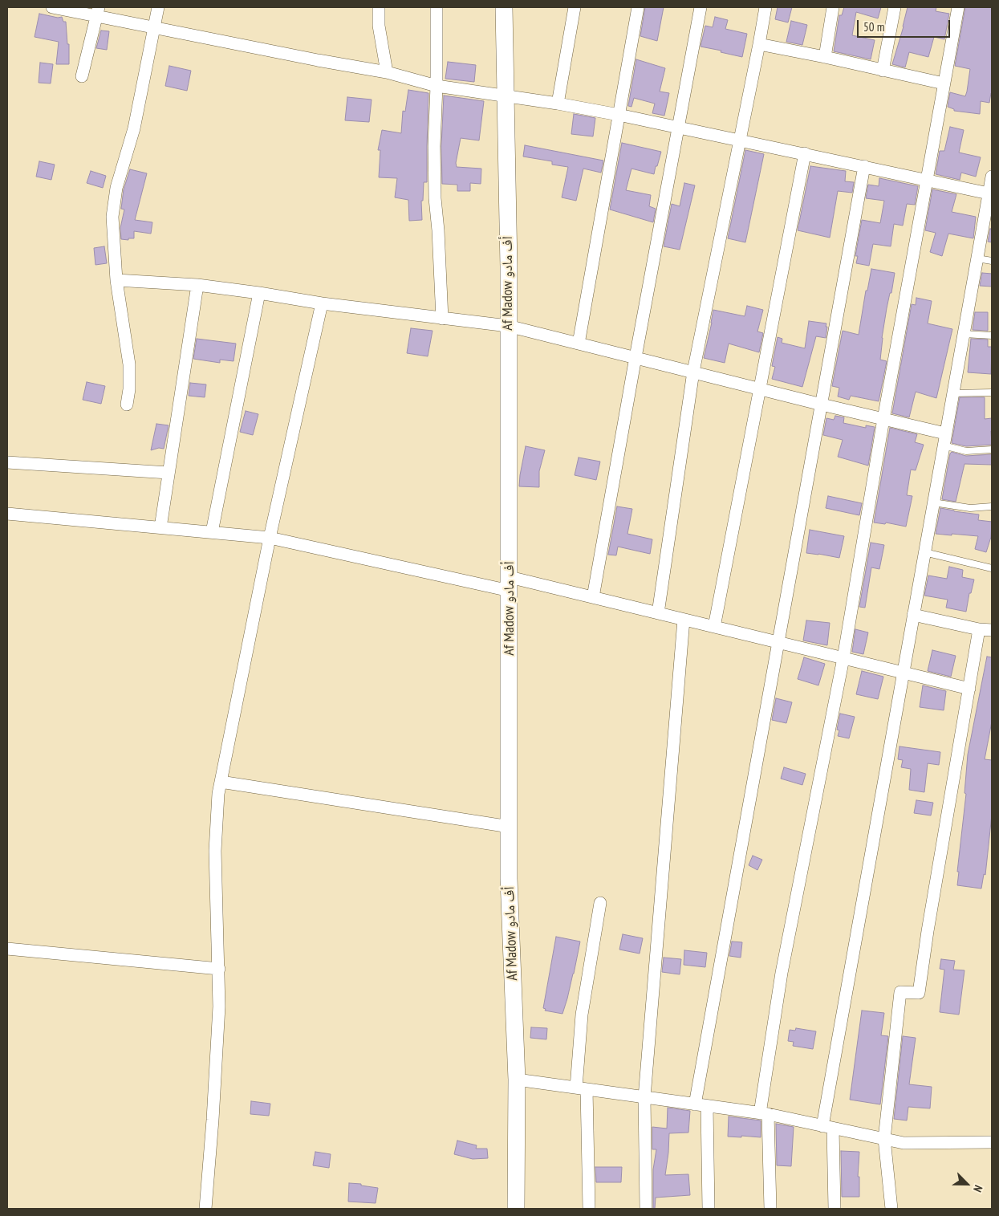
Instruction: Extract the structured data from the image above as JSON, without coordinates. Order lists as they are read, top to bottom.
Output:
{
  "streets": {
    "street": ["Af Madow أف مادو"]
  },
  "scale_bar": "50 m",
  "north": "bottom right"
}
